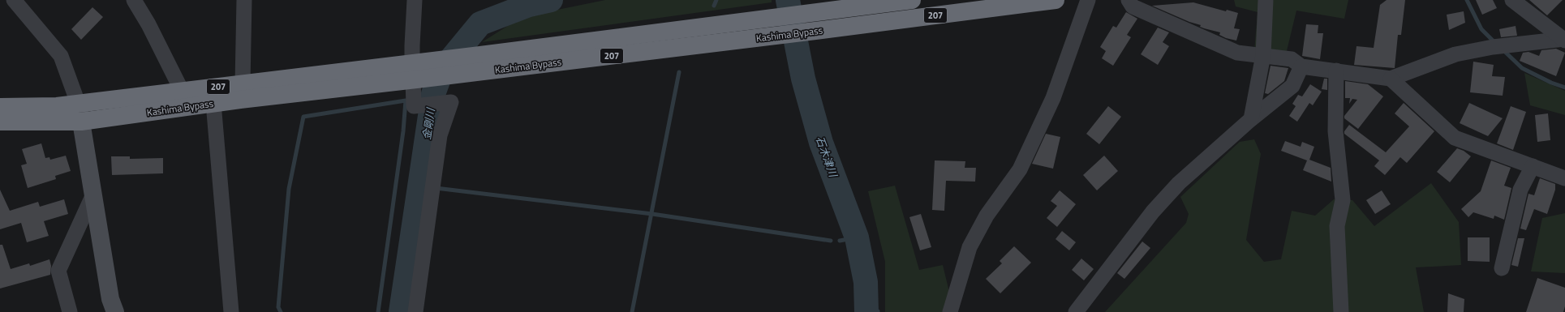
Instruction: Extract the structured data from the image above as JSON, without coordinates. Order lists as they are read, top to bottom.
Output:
{
  "streets": {
    "highway": ["207", "Kashima Bypass"]
  },
  "water": ["金剛川", "石木津川"]
}
